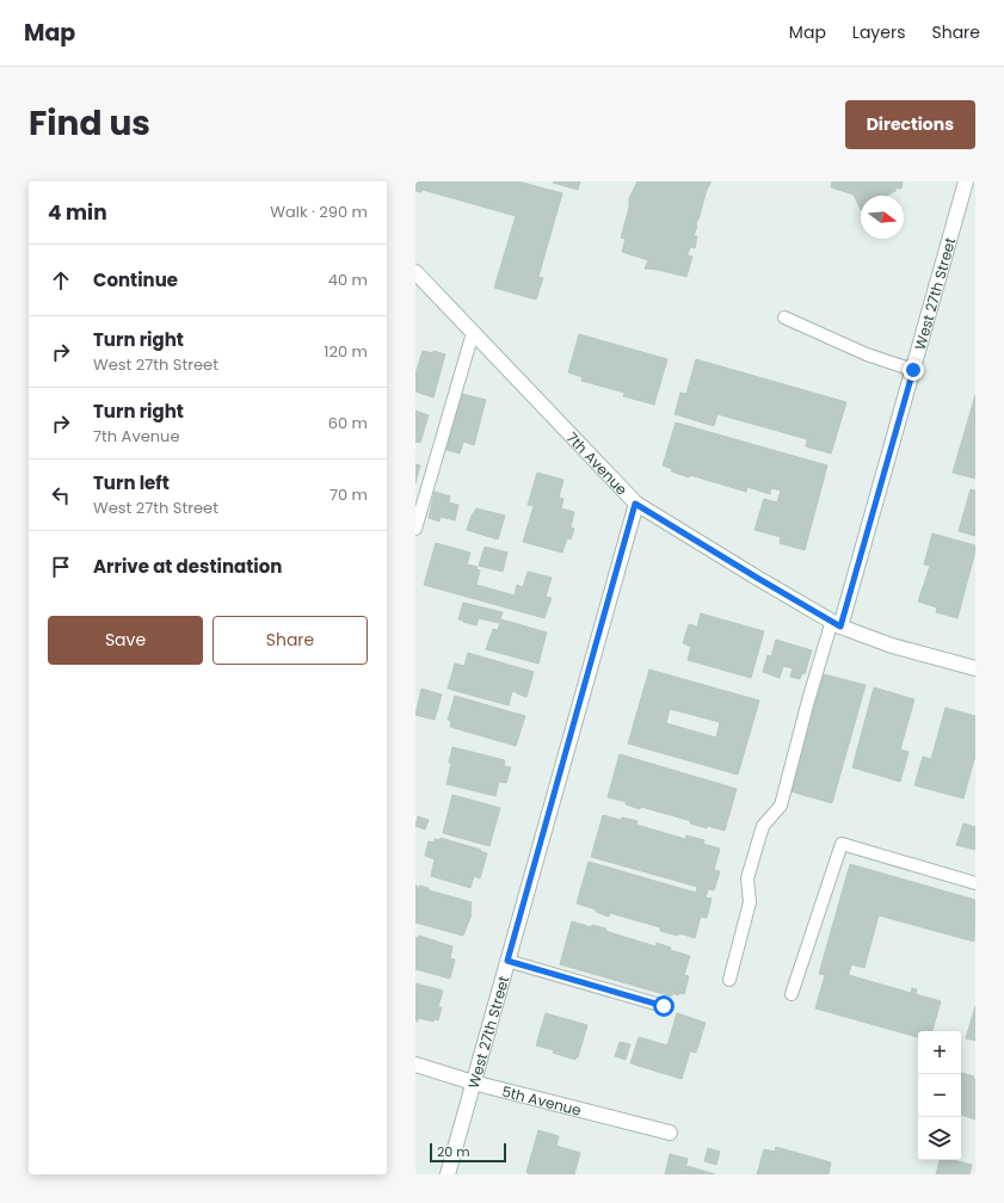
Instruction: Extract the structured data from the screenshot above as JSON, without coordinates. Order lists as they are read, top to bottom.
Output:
{
  "streets": {
    "street": ["West 27th Street", "7th Avenue", "5th Avenue"]
  },
  "crossings": [
    ["West 27th Street", "7th Avenue"],
    ["West 27th Street", "5th Avenue"]
  ],
  "scale_bar": "20 m",
  "north": "right",
  "page": {
    "header": "Map",
    "nav": ["Map", "Layers", "Share"],
    "title": "Find us",
    "buttons": [
      "Directions",
      ["Save", "Share"]
    ],
    "heading": ["4 min", "Walk · 290 m"],
    "list": [
      ["Continue", "40 m"],
      ["Turn right", "West 27th Street", "120 m"],
      ["Turn right", "7th Avenue", "60 m"],
      ["Turn left", "West 27th Street", "70 m"],
      "Arrive at destination"
    ],
    "map_buttons": ["+", "−"],
    "scale": "20 m"
  }
}
